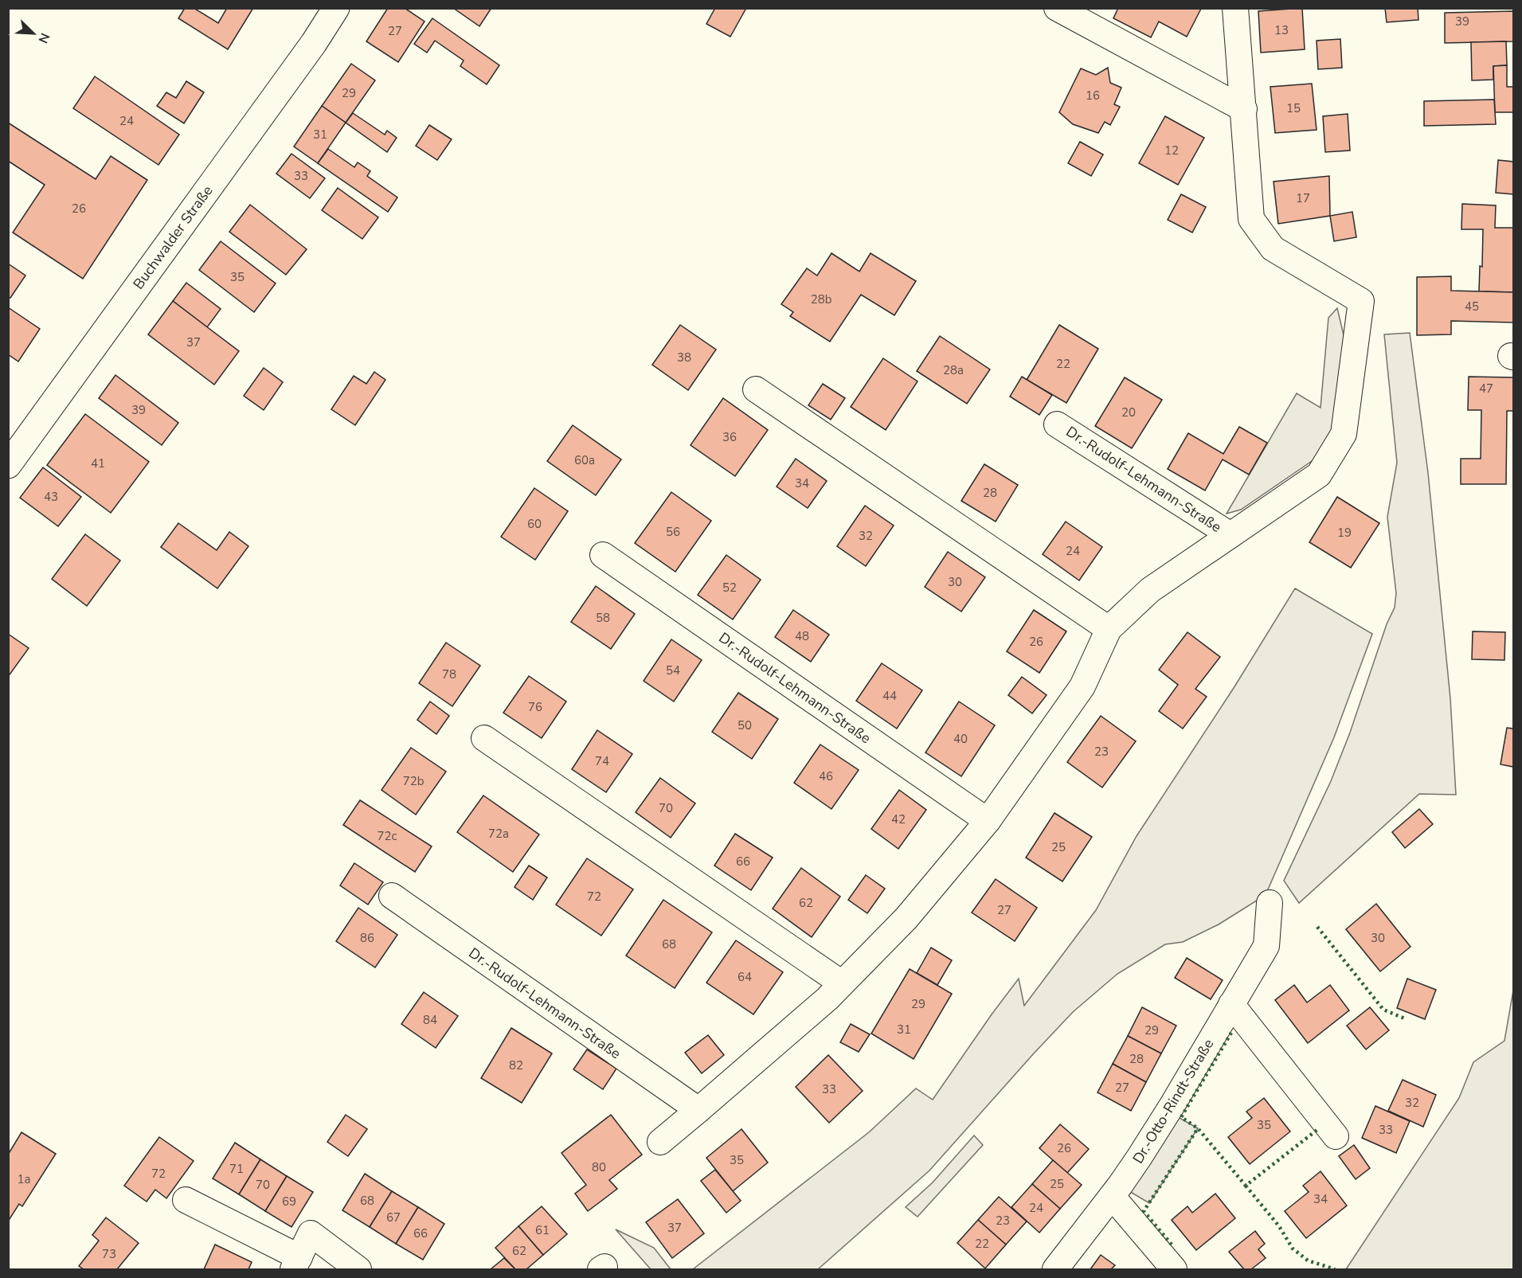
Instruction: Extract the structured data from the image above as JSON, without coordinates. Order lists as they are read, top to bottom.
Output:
{
  "streets": {
    "street": ["Buchwalder Straße", "Dr.-Rudolf-Lehmann-Straße", "Dr.-Otto-Rindt-Straße"]
  },
  "house_numbers": [
    "39",
    "13",
    "27",
    "29",
    "16",
    "15",
    "24",
    "31",
    "12",
    "33",
    "17",
    "26",
    "35",
    "28b",
    "45",
    "37",
    "38",
    "22",
    "28a",
    "47",
    "39",
    "20",
    "36",
    "60a",
    "41",
    "34",
    "28",
    "43",
    "60",
    "56",
    "19",
    "32",
    "24",
    "30",
    "52",
    "58",
    "48",
    "26",
    "54",
    "78",
    "44",
    "76",
    "50",
    "40",
    "23",
    "74",
    "46",
    "72b",
    "70",
    "42",
    "72a",
    "72c",
    "25",
    "66",
    "72",
    "62",
    "27",
    "86",
    "30",
    "68",
    "64",
    "29",
    "84",
    "31",
    "29",
    "28",
    "82",
    "27",
    "33",
    "32",
    "35",
    "33",
    "26",
    "35",
    "80",
    "71",
    "72",
    "1a",
    "25",
    "70",
    "34",
    "68",
    "69",
    "24",
    "67",
    "23",
    "37",
    "61",
    "66",
    "22",
    "62",
    "73"
  ],
  "north": "bottom right"
}
